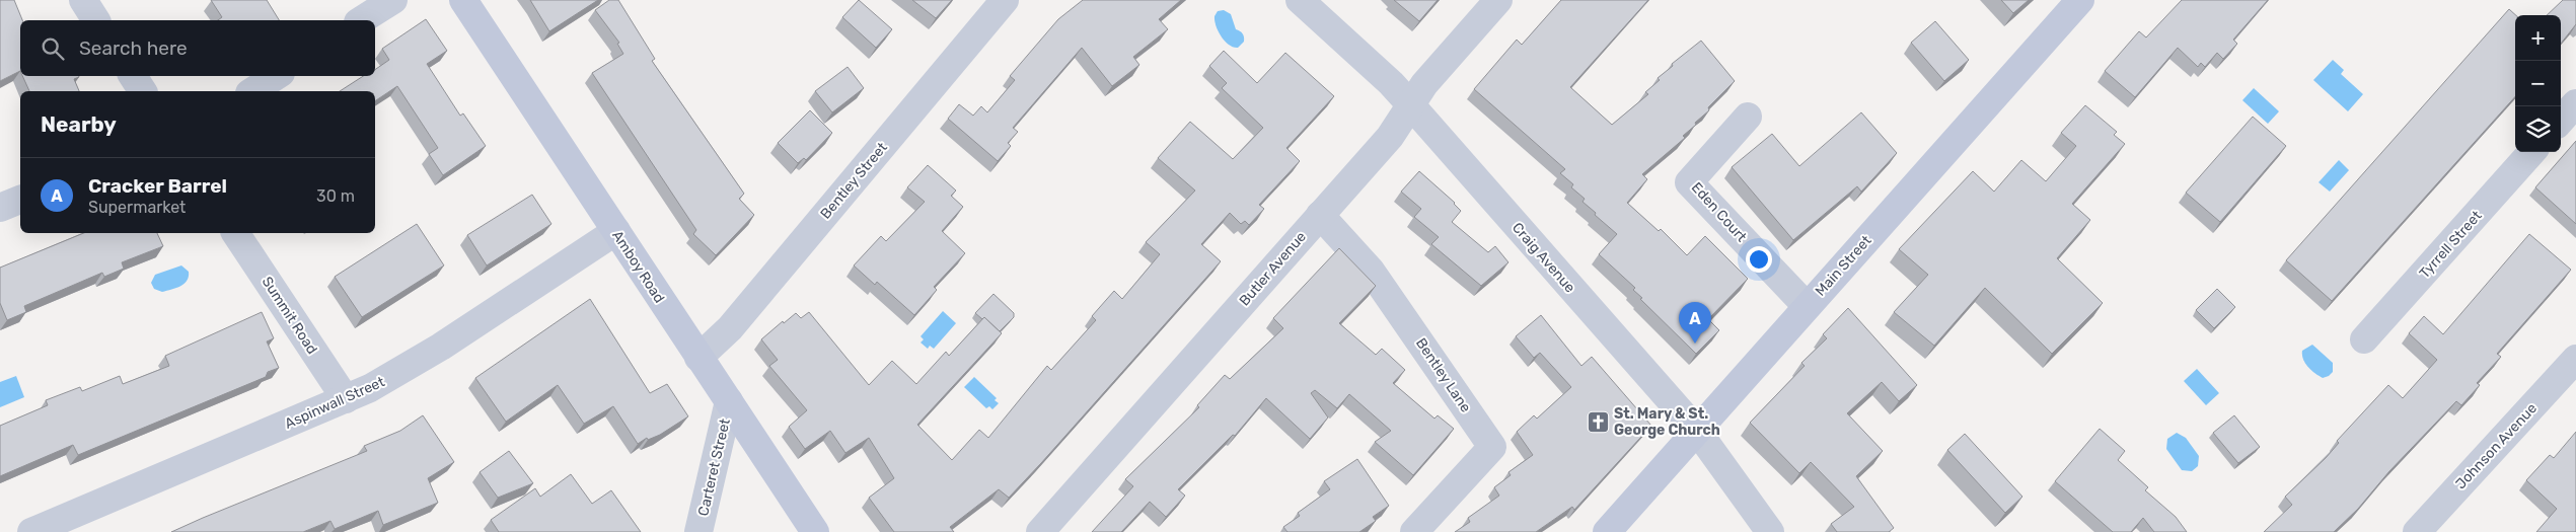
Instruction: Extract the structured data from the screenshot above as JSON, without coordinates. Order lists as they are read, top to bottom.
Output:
{
  "streets": {
    "street": [
      "Bentley Street",
      "Eden Court",
      "Tyrrell Street",
      "Craig Avenue",
      "Main Street",
      "Amboy Road",
      "Butler Avenue",
      "Summit Road",
      "Bentley Lane",
      "Aspinwall Street",
      "Johnson Avenue",
      "Carteret Street"
    ]
  },
  "crossings": [
    ["Bentley Street", "Amboy Road"],
    ["Eden Court", "Main Street"],
    ["Craig Avenue", "Main Street"],
    ["Craig Avenue", "Butler Avenue"],
    ["Amboy Road", "Aspinwall Street"],
    ["Amboy Road", "Carteret Street"],
    ["Butler Avenue", "Bentley Lane"],
    ["Summit Road", "Aspinwall Street"]
  ],
  "places": {
    "church": ["St. Mary & St. George Church"]
  },
  "page": {
    "map_buttons": ["+", "−"],
    "search": "Search here",
    "heading": "Nearby",
    "list": [
      {
        "mark": "A",
        "name": "Cracker Barrel",
        "note": "Supermarket",
        "value": "30 m"
      }
    ],
    "pins": "A"
  }
}
